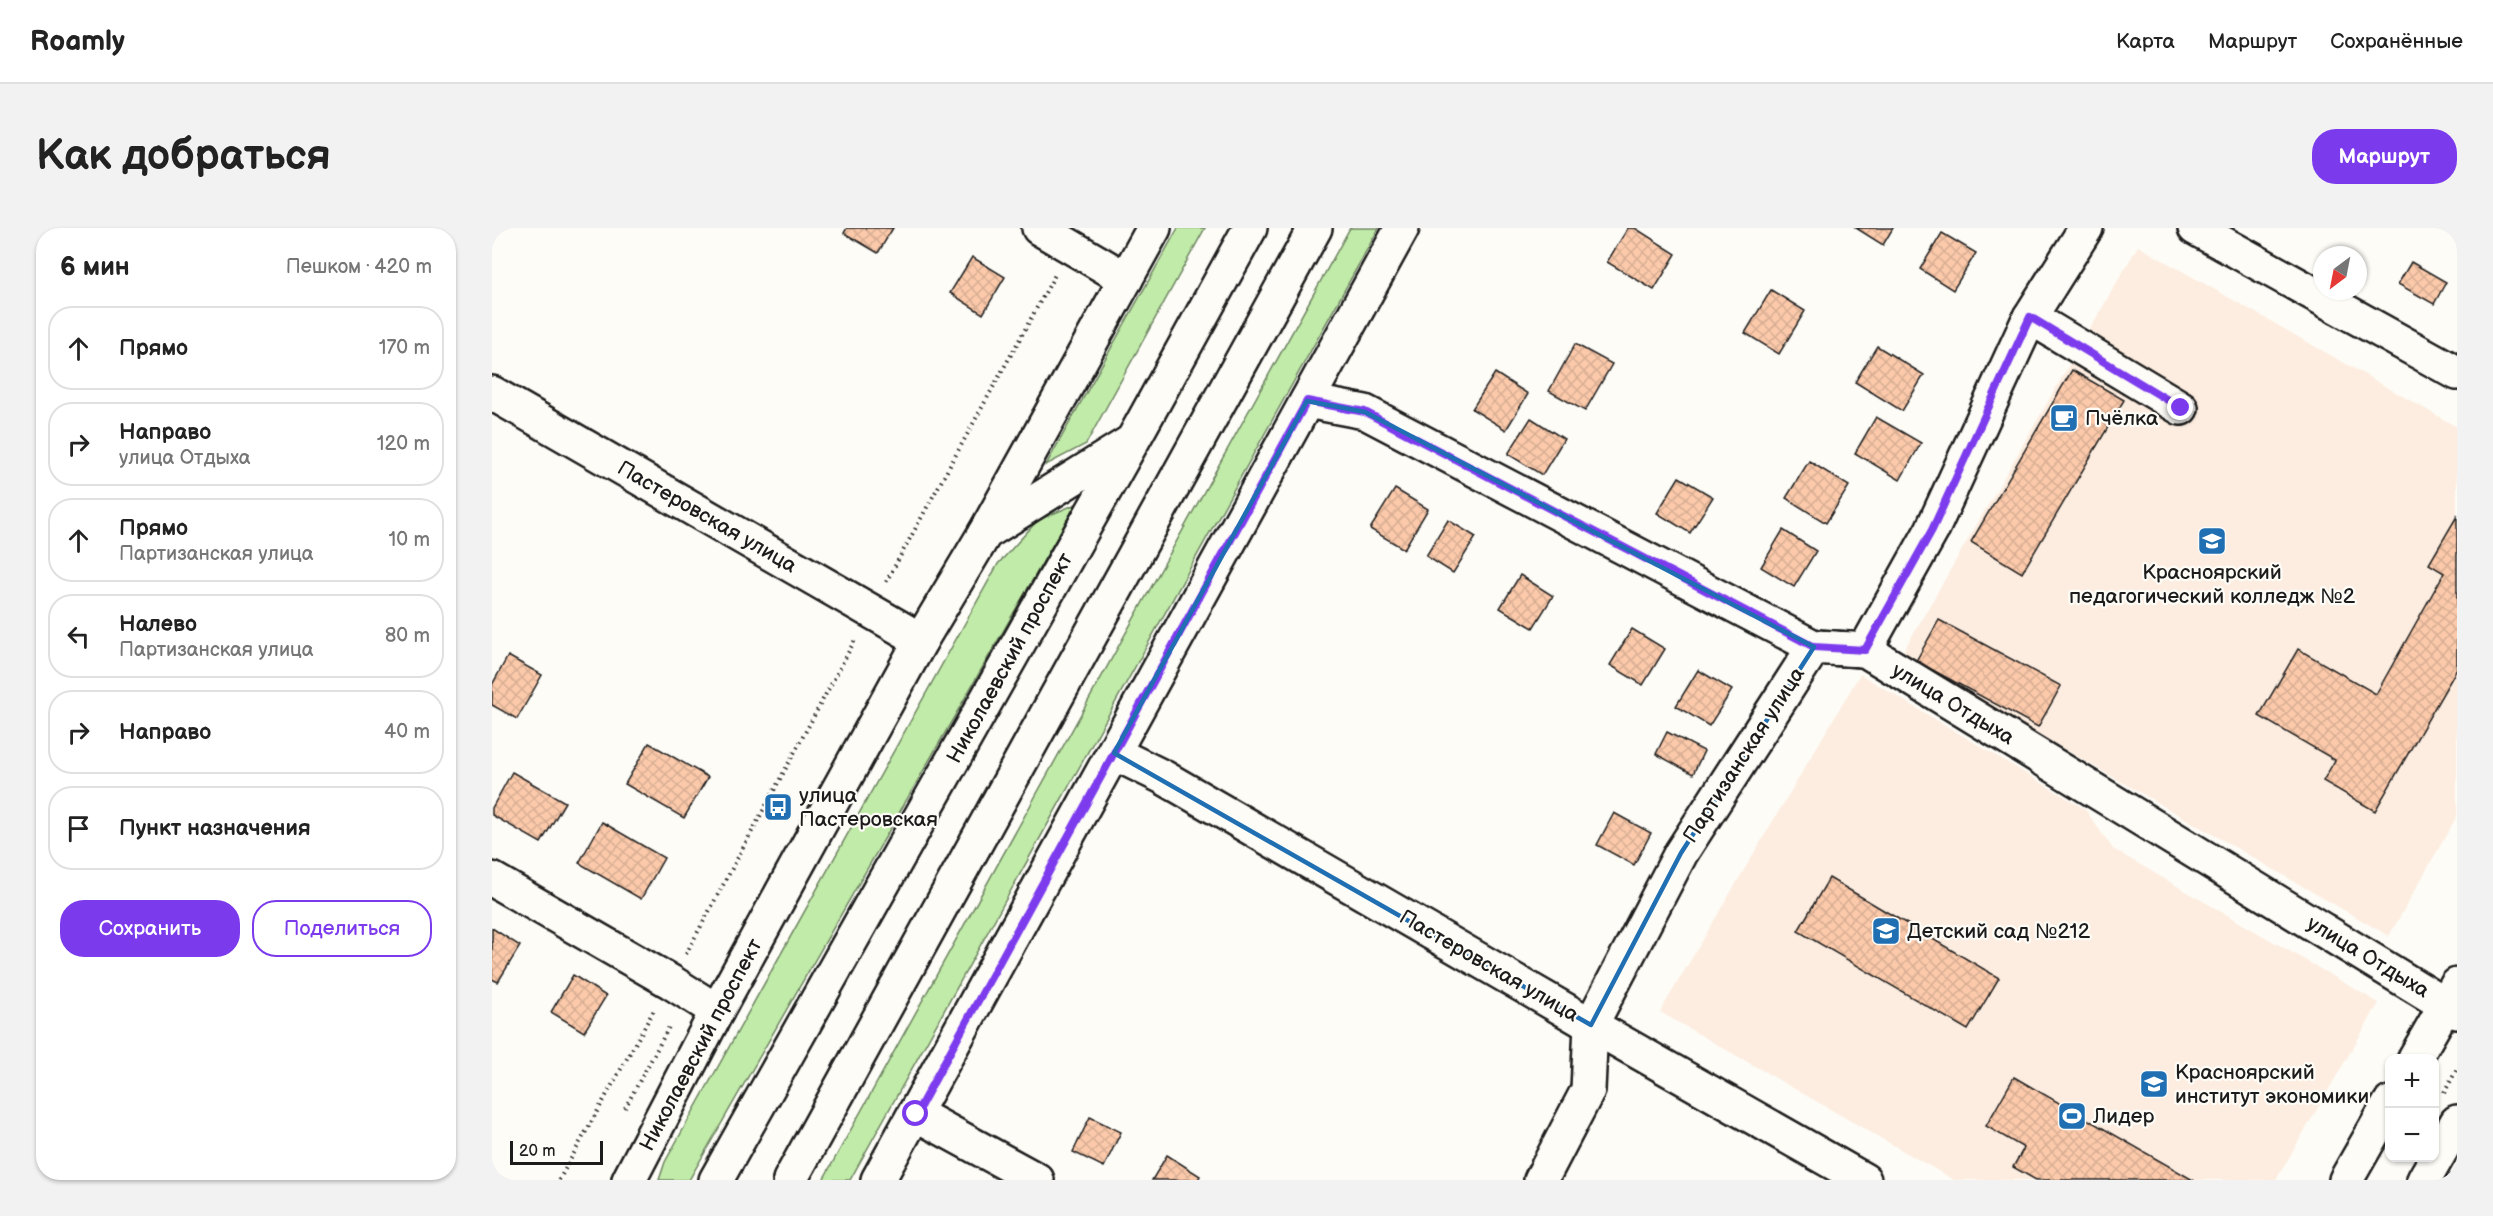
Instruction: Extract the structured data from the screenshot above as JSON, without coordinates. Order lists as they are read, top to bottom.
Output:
{
  "streets": {
    "street": [
      "Пастеровская улица",
      "Николаевский проспект",
      "улица Отдыха",
      "Партизанская улица"
    ]
  },
  "crossings": [
    ["Пастеровская улица", "Николаевский проспект"],
    ["Пастеровская улица", "Партизанская улица"],
    ["улица Отдыха", "Партизанская улица"]
  ],
  "places": {
    "cafe": ["Пчёлка"],
    "school or university": ["Красноярский педагогический колледж №2", "Детский сад №212", "Красноярский институт экономики"],
    "bus stop": ["улица Пастеровская"],
    "sports": ["Лидер"]
  },
  "scale_bar": "20 m",
  "north": "bottom left",
  "page": {
    "header": "Roamly",
    "nav": ["Карта", "Маршрут", "Сохранённые"],
    "buttons": [
      "Маршрут",
      ["Сохранить", "Поделиться"]
    ],
    "title": "Как добраться",
    "heading": ["6 мин", "Пешком · 420 m"],
    "list": [
      ["Прямо", "170 m"],
      ["Направо", "улица Отдыха", "120 m"],
      ["Прямо", "Партизанская улица", "10 m"],
      ["Налево", "Партизанская улица", "80 m"],
      ["Направо", "40 m"],
      "Пункт назначения"
    ],
    "map_buttons": ["+", "−"],
    "scale": "20 m"
  }
}
